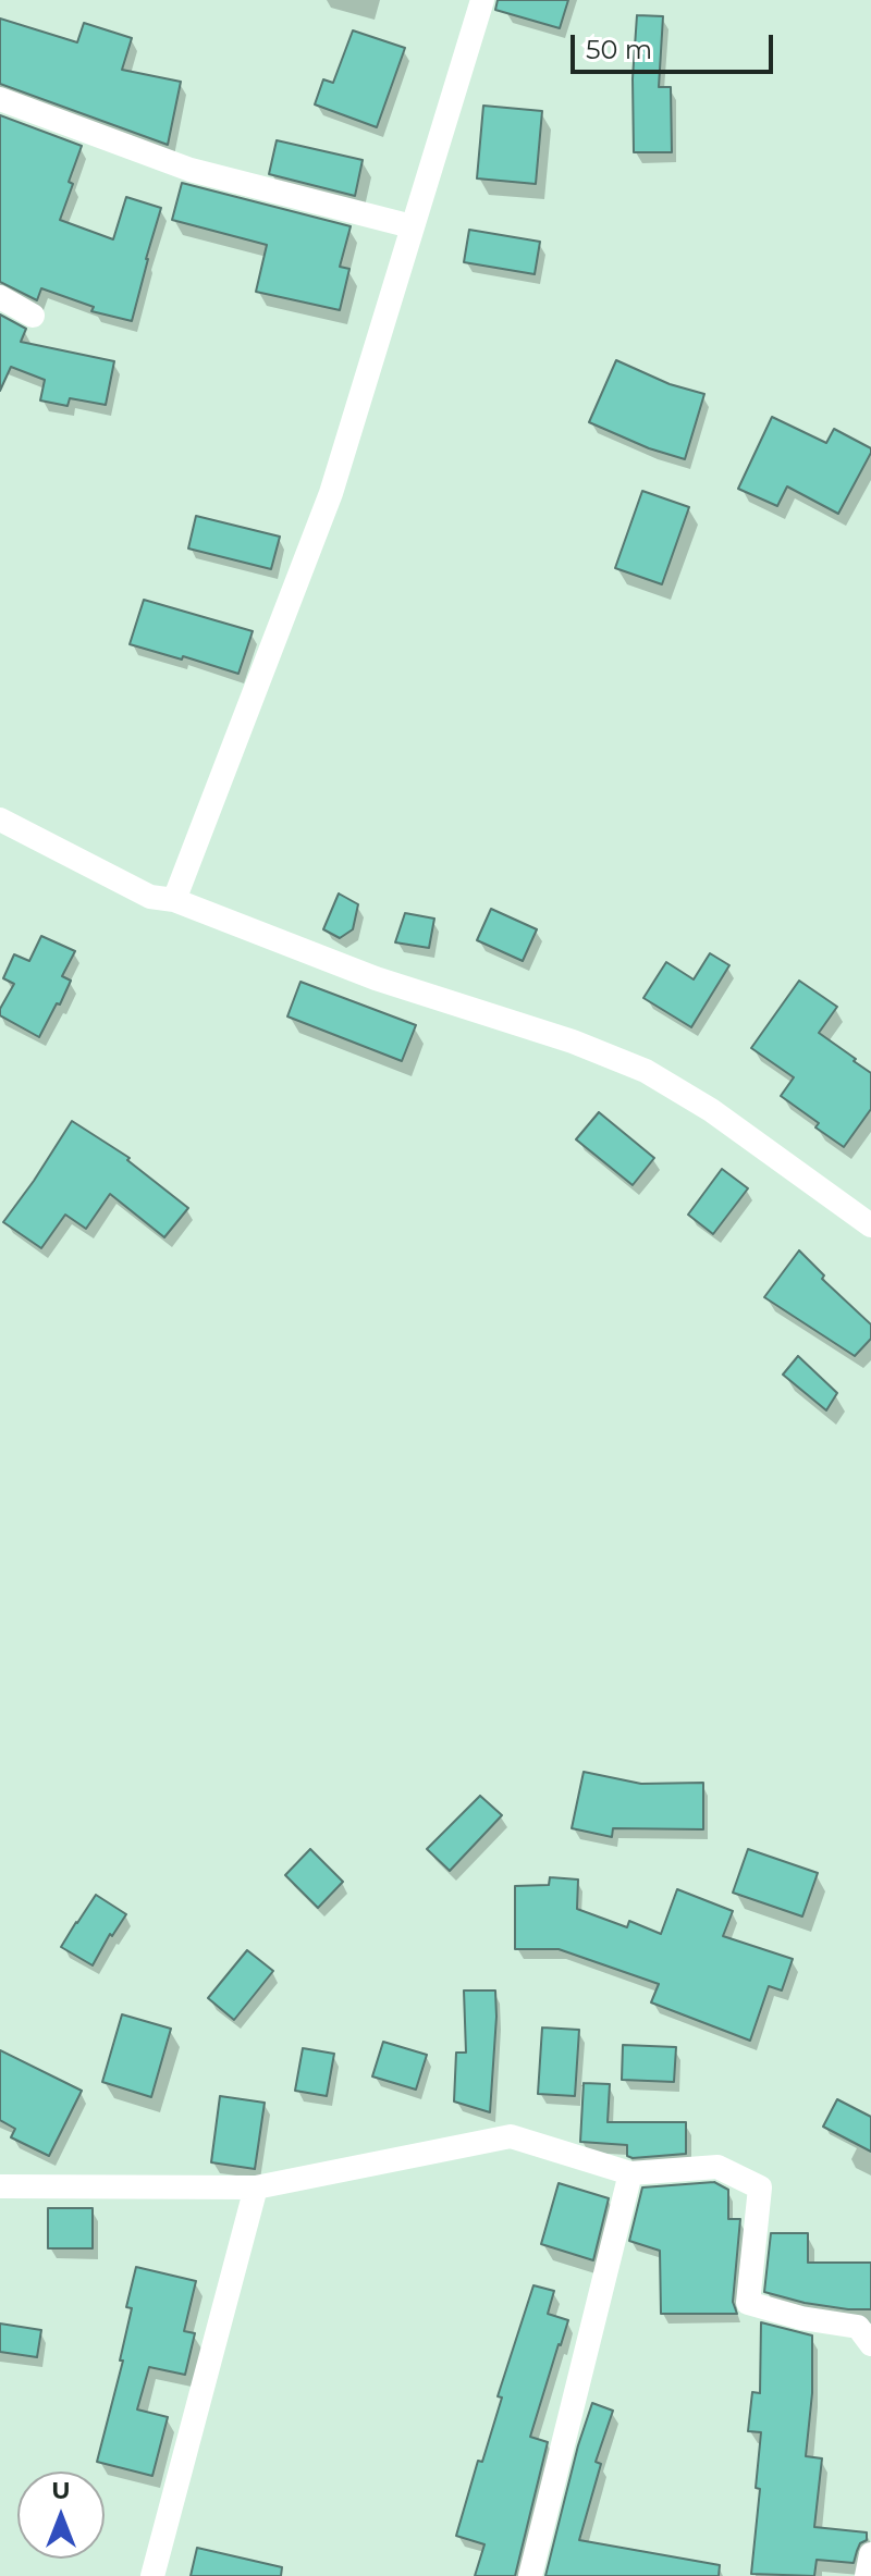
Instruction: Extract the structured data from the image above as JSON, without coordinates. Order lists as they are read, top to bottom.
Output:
{
  "scale_bar": "50 m",
  "north": "top"
}
